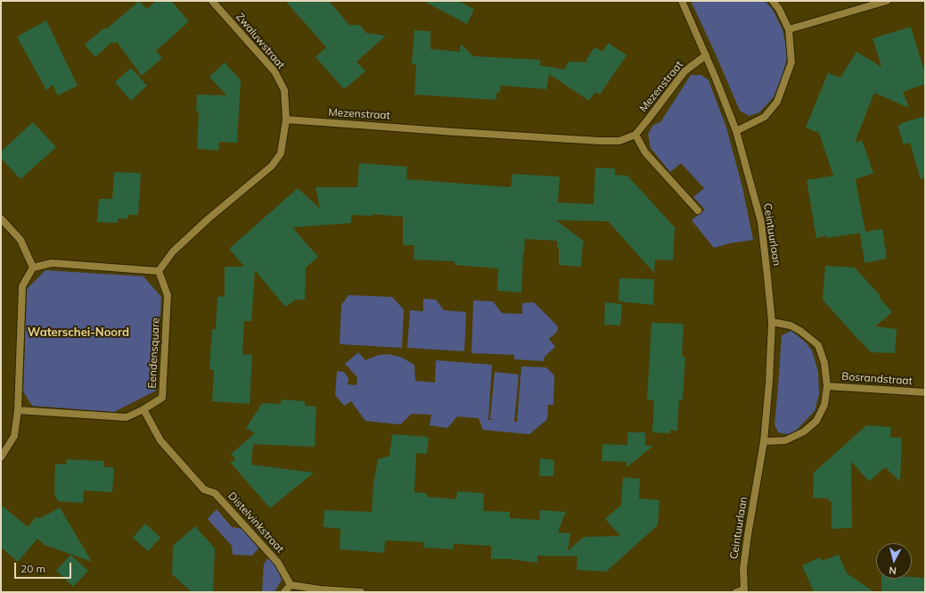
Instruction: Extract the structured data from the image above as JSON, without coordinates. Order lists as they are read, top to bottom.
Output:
{
  "streets": {
    "street": [
      "Zwaluwstraat",
      "Mezenstraat",
      "Ceintuurlaan",
      "Eendensquare",
      "Bosrandstraat",
      "Distelvinkstraat"
    ]
  },
  "crossings": [
    ["Zwaluwstraat", "Mezenstraat"],
    ["Mezenstraat", "Ceintuurlaan"],
    ["Eendensquare", "Distelvinkstraat"]
  ],
  "districts": ["Waterschei-Noord"],
  "scale_bar": "20 m",
  "north": "bottom"
}
